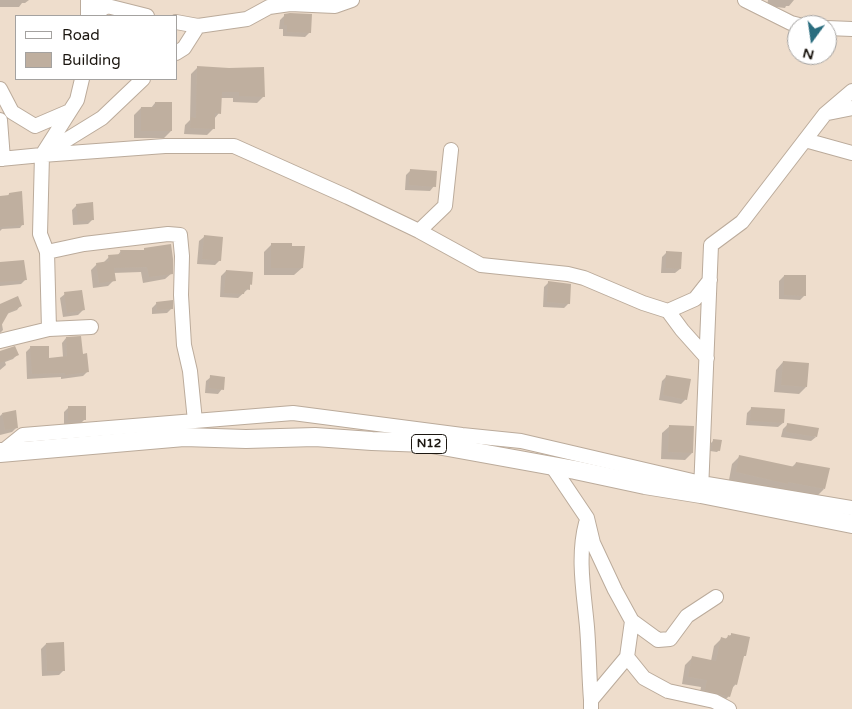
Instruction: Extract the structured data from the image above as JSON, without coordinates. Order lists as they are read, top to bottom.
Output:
{
  "streets": {
    "main road": ["N12"]
  },
  "legend": ["Road", "Building"],
  "north": "bottom"
}
